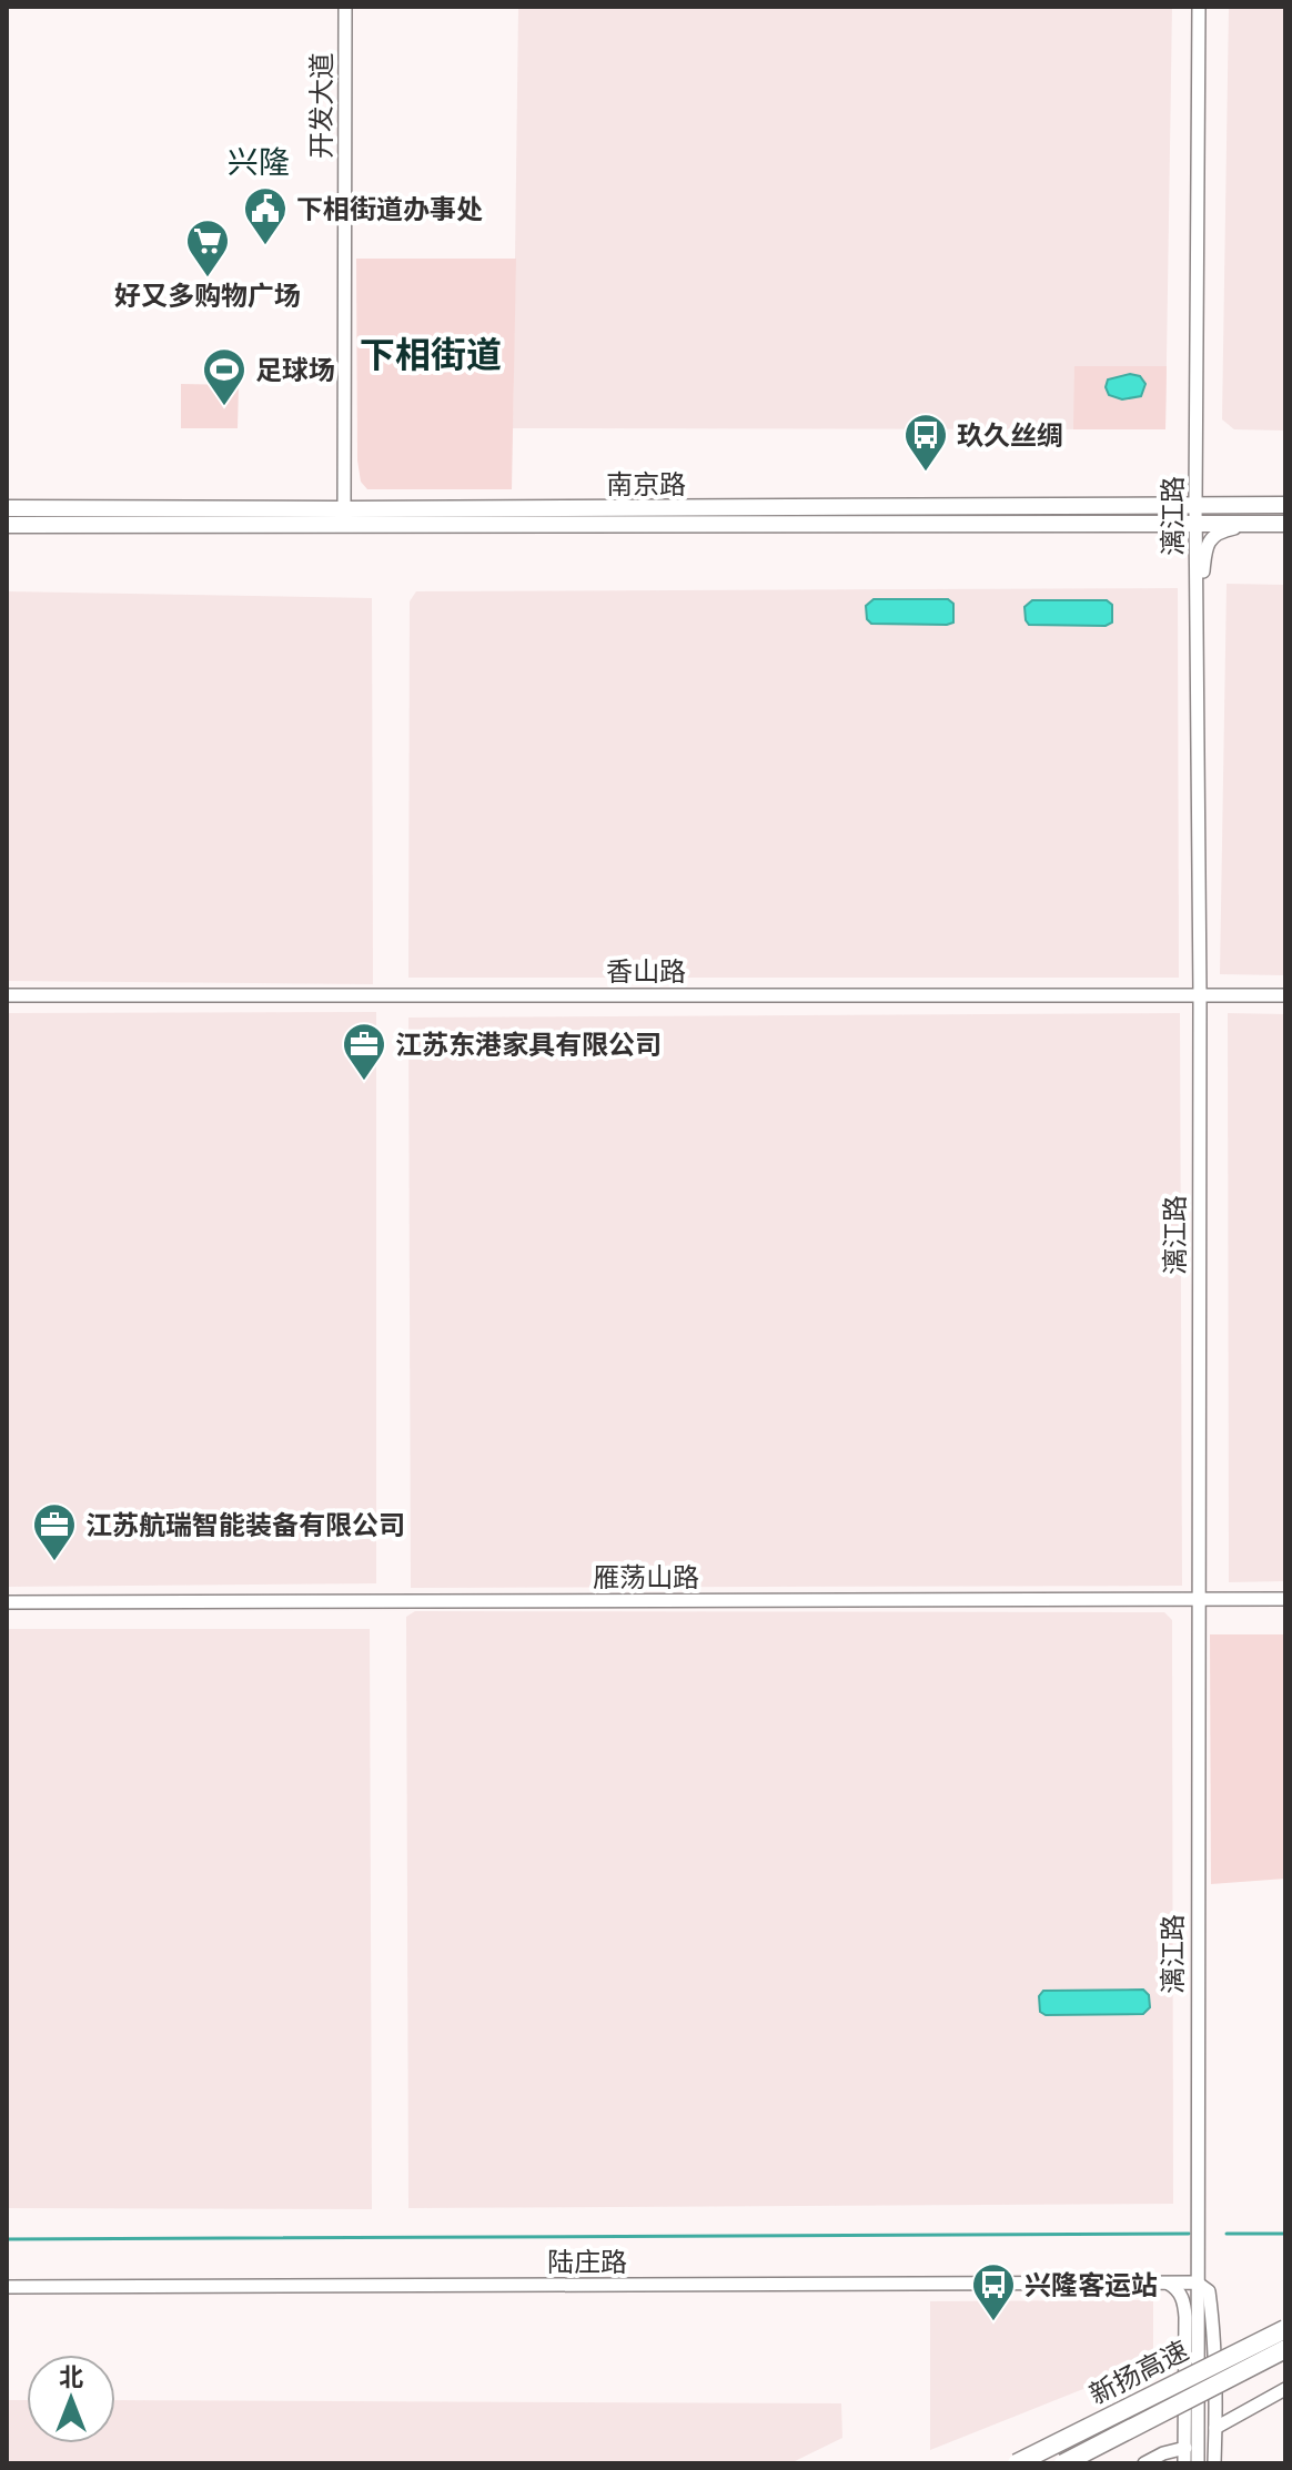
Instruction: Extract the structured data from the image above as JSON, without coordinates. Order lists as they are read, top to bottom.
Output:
{
  "streets": {
    "highway": ["新扬高速"],
    "main road": ["南京路"],
    "street": [
      "开发大道",
      "漓江路",
      "香山路",
      "雁荡山路",
      "陆庄路"
    ]
  },
  "crossings": [
    ["开发大道", "南京路"],
    ["南京路", "漓江路"],
    ["漓江路", "香山路"],
    ["漓江路", "雁荡山路"],
    ["漓江路", "陆庄路"]
  ],
  "districts": ["兴隆", "下相街道"],
  "places": {
    "public building": ["下相街道办事处"],
    "supermarket": ["好又多购物广场"],
    "sports": ["足球场"],
    "bus stop": ["玖久丝绸", "兴隆客运站"],
    "office": ["江苏东港家具有限公司", "江苏航瑞智能装备有限公司"]
  },
  "north": "top"
}
